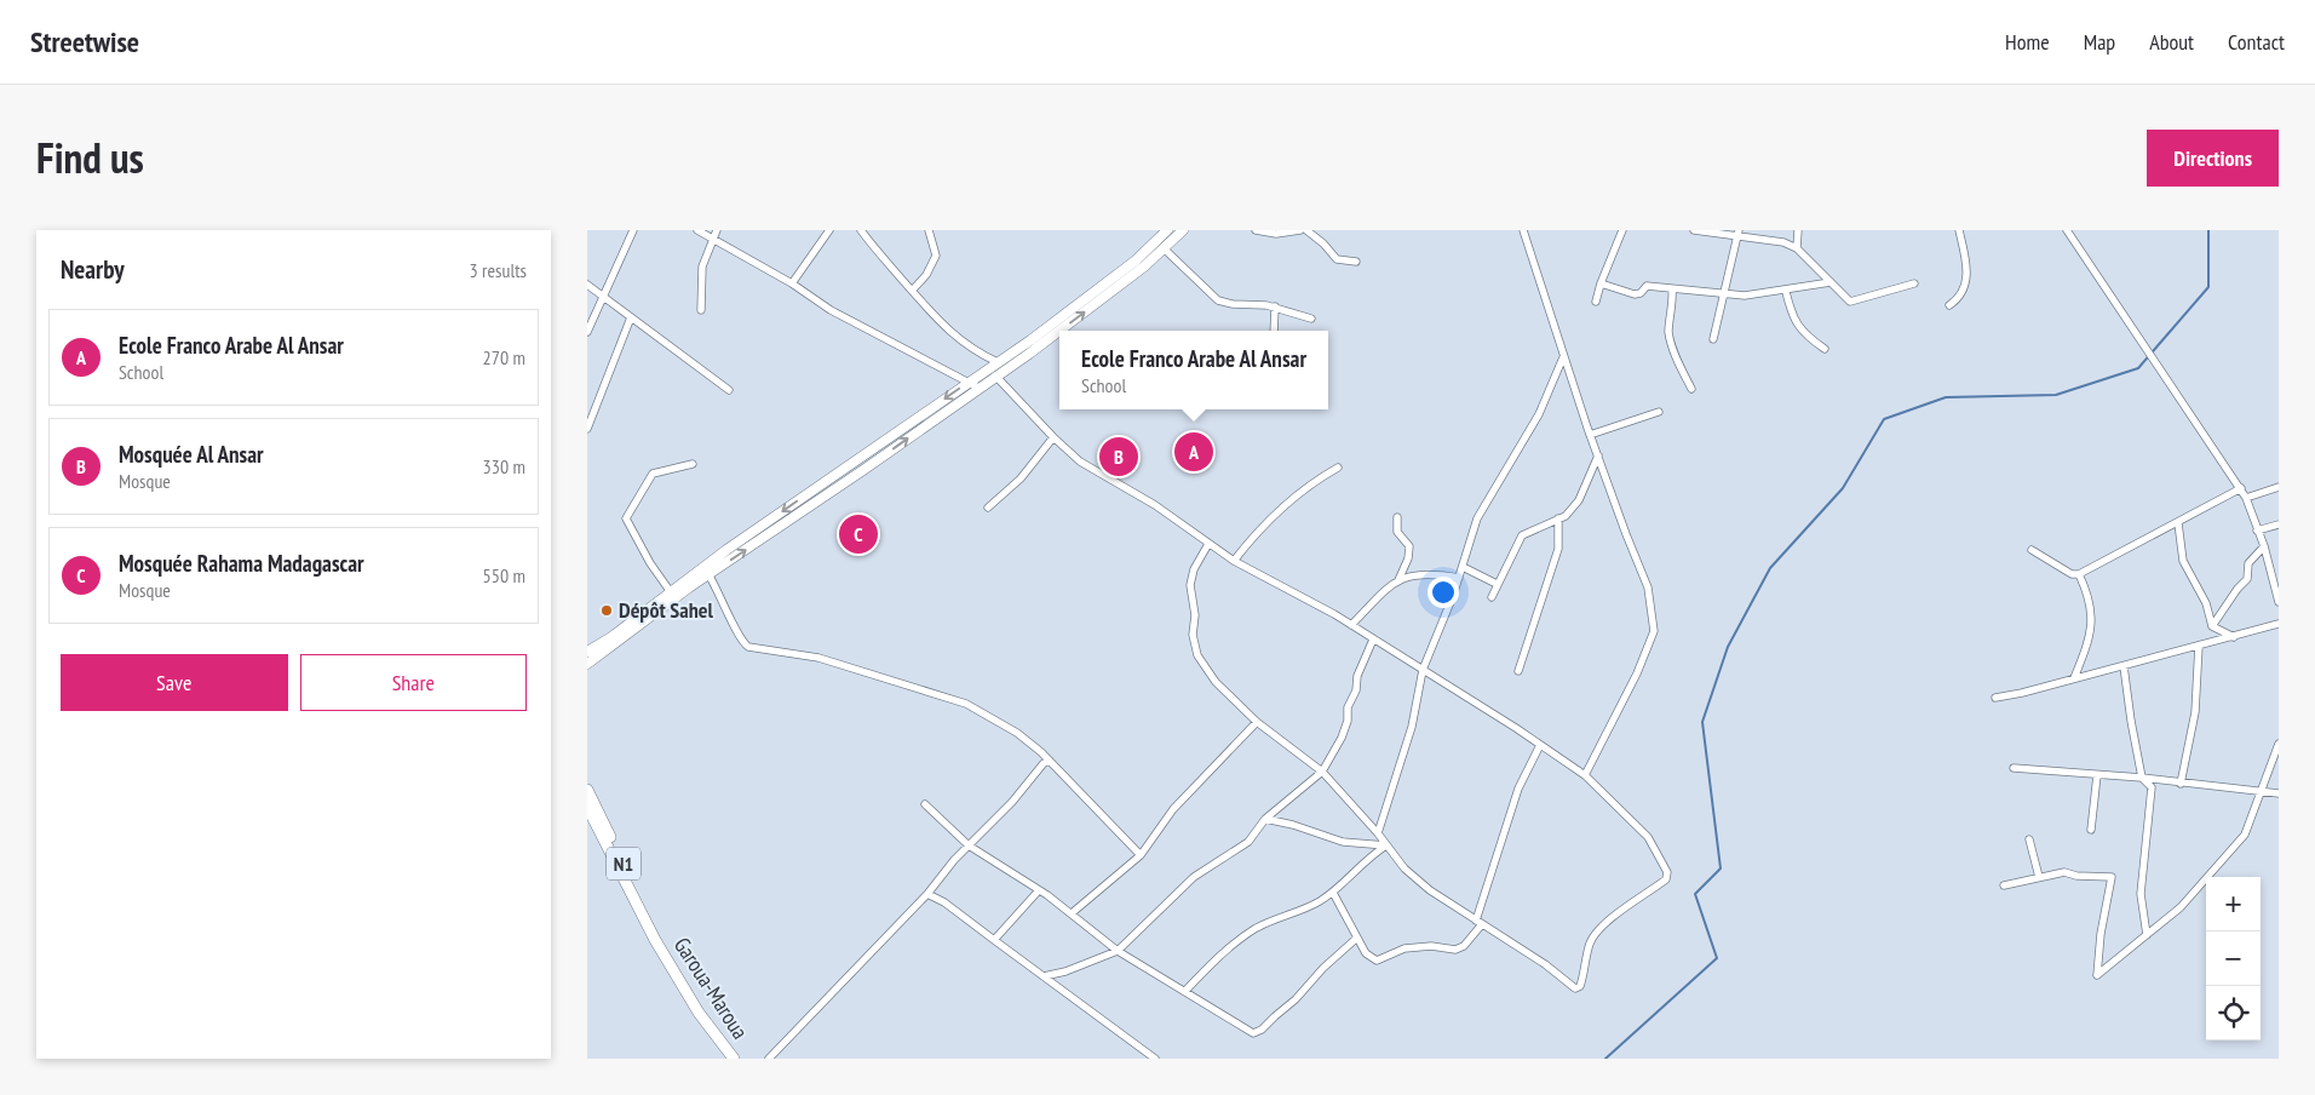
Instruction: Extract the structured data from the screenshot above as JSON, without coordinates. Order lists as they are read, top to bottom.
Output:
{
  "streets": {
    "highway": ["N1", "Garoua-Maroua"]
  },
  "places": ["Dépôt Sahel"],
  "page": {
    "header": "Streetwise",
    "nav": [
      "Home",
      "Map",
      "About",
      "Contact"
    ],
    "title": "Find us",
    "buttons": [
      "Directions",
      ["Save", "Share"]
    ],
    "heading": ["Nearby", "3 results"],
    "list": [
      {
        "mark": "A",
        "name": "Ecole Franco Arabe Al Ansar",
        "note": "School",
        "value": "270 m"
      },
      {
        "mark": "B",
        "name": "Mosquée Al Ansar",
        "note": "Mosque",
        "value": "330 m"
      },
      {
        "mark": "C",
        "name": "Mosquée Rahama Madagascar",
        "note": "Mosque",
        "value": "550 m"
      }
    ],
    "popup": ["Ecole Franco Arabe Al Ansar", "School"],
    "pins": ["A", "B", "C"],
    "map_buttons": ["+", "−"]
  }
}
